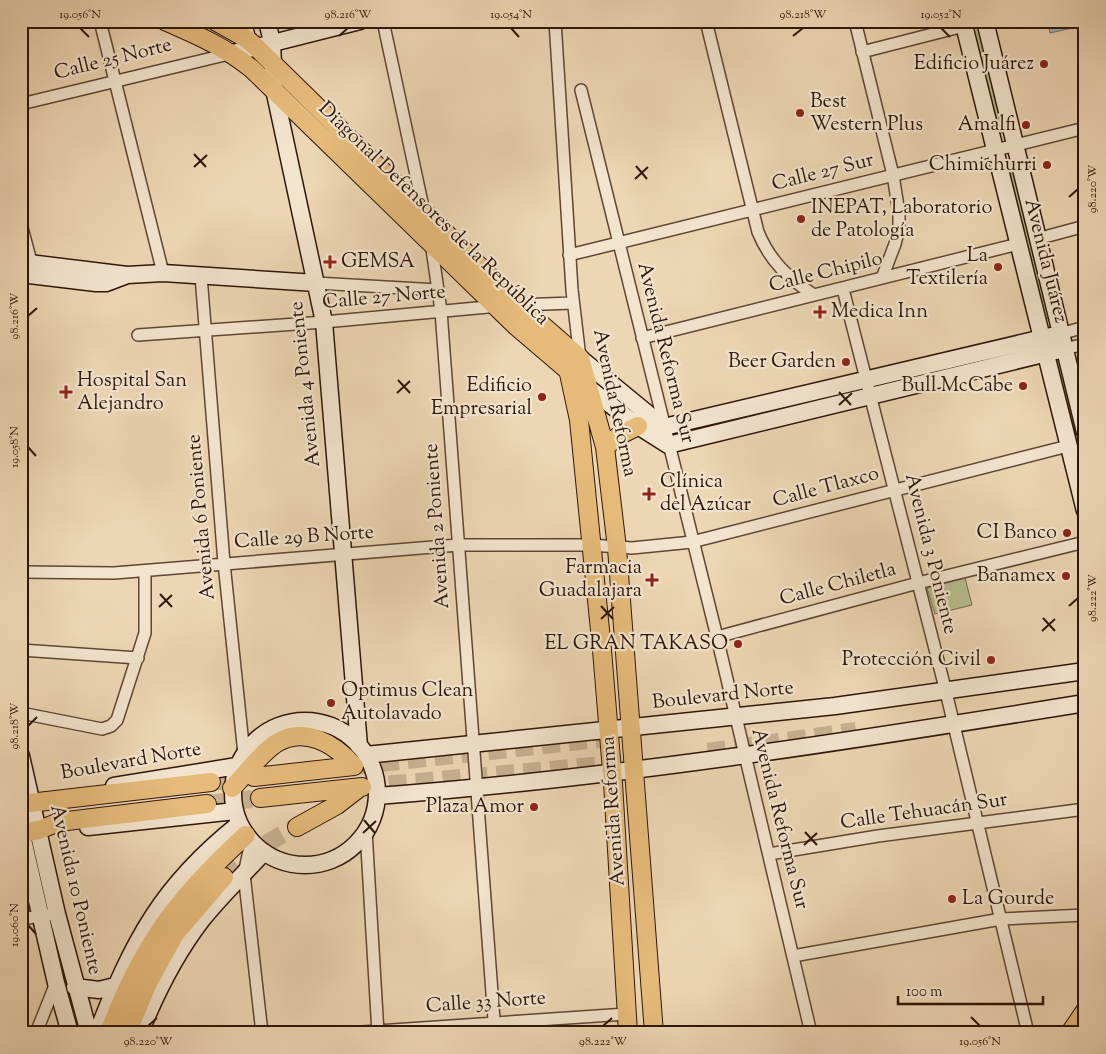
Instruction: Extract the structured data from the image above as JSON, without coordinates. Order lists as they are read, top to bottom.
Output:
{
  "streets": {
    "main road": [
      "Calle 25 Norte",
      "Diagonal Defensores de la República",
      "Avenida Juárez",
      "Avenida 4 Poniente",
      "Avenida Reforma",
      "Boulevard Norte",
      "Avenida 10 Poniente"
    ],
    "street": [
      "Calle 27 Sur",
      "Calle Chipilo",
      "Calle 27 Norte",
      "Avenida Reforma Sur",
      "Calle Tlaxco",
      "Avenida 6 Poniente",
      "Avenida 2 Poniente",
      "Calle 29 B Norte",
      "Avenida 3 Poniente",
      "Calle Chiletla",
      "Calle Tehuacán Sur",
      "Calle 33 Norte"
    ]
  },
  "crossings": [
    ["Calle 25 Norte", "Diagonal Defensores de la República"],
    ["Calle 27 Sur", "Avenida Juárez"],
    ["Calle 27 Sur", "Avenida Reforma Sur"],
    ["Calle 27 Sur", "Avenida Reforma"],
    ["Diagonal Defensores de la República", "Calle 27 Norte"],
    ["Diagonal Defensores de la República", "Avenida Reforma Sur"],
    ["Diagonal Defensores de la República", "Avenida 4 Poniente"],
    ["Diagonal Defensores de la República", "Avenida Reforma"],
    ["Diagonal Defensores de la República", "Avenida 2 Poniente"],
    ["Avenida Juárez", "Calle Chipilo"],
    ["Avenida Juárez", "Calle Tlaxco"],
    ["Calle Chipilo", "Avenida Reforma Sur"],
    ["Calle Chipilo", "Avenida 3 Poniente"],
    ["Calle 27 Norte", "Avenida 4 Poniente"],
    ["Calle 27 Norte", "Avenida Reforma"],
    ["Calle 27 Norte", "Avenida 6 Poniente"],
    ["Calle 27 Norte", "Avenida 2 Poniente"],
    ["Avenida Reforma Sur", "Calle Tlaxco"],
    ["Avenida Reforma Sur", "Calle Chiletla"],
    ["Avenida Reforma Sur", "Boulevard Norte"],
    ["Avenida Reforma Sur", "Calle Tehuacán Sur"],
    ["Avenida 4 Poniente", "Calle 29 B Norte"],
    ["Avenida 4 Poniente", "Boulevard Norte"],
    ["Avenida Reforma", "Calle Tlaxco"],
    ["Avenida Reforma", "Calle 29 B Norte"],
    ["Avenida Reforma", "Boulevard Norte"],
    ["Avenida Reforma", "Calle 33 Norte"],
    ["Calle Tlaxco", "Calle 29 B Norte"],
    ["Calle Tlaxco", "Avenida 3 Poniente"],
    ["Avenida 6 Poniente", "Calle 29 B Norte"],
    ["Avenida 6 Poniente", "Boulevard Norte"],
    ["Avenida 2 Poniente", "Calle 29 B Norte"],
    ["Avenida 2 Poniente", "Boulevard Norte"],
    ["Avenida 2 Poniente", "Calle 33 Norte"],
    ["Avenida 3 Poniente", "Calle Chiletla"],
    ["Avenida 3 Poniente", "Boulevard Norte"],
    ["Avenida 3 Poniente", "Calle Tehuacán Sur"],
    ["Boulevard Norte", "Avenida 10 Poniente"]
  ],
  "places": {
    "other": [
      "Edificio Juárez",
      "Best Western Plus",
      "Amalfi",
      "Chimichurri",
      "INEPAT, Laboratorio de Patología",
      "La Textilería",
      "Beer Garden",
      "Bull McCabe",
      "Edificio Empresarial",
      "CI Banco",
      "Banamex",
      "EL GRAN TAKASO",
      "Protección Civil",
      "Optimus Clean Autolavado",
      "Plaza Amor",
      "La Gourde"
    ],
    "health": [
      "GEMSA",
      "Medica Inn",
      "Hospital San Alejandro",
      "Clínica del Azúcar",
      "Farmacia Guadalajara"
    ]
  },
  "scale_bar": "100 m",
  "coordinates": [
    "19.056°N",
    "98.216°W",
    "19.054°N",
    "98.218°W",
    "19.052°N",
    "98.220°W",
    "19.058°N",
    "98.222°W",
    "19.060°N"
  ]
}
